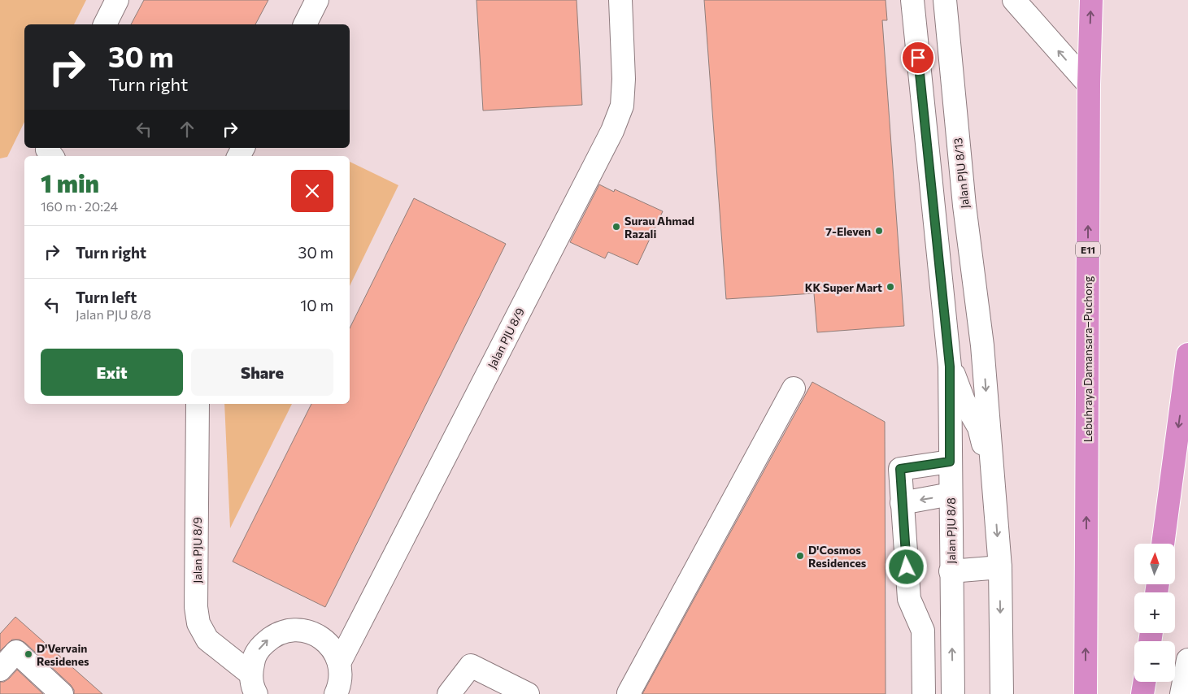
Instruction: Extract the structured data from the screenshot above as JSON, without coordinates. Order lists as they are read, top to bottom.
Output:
{
  "streets": {
    "highway": ["E11", "Lebuhraya Damansara–Puchong"],
    "street": ["Jalan PJU 8/13", "Jalan PJU 8/9", "Jalan PJU 8/8"]
  },
  "one_way": ["Lebuhraya Damansara–Puchong"],
  "places": [
    "Surau Ahmad Razali",
    "7-Eleven",
    "KK Super Mart",
    "D'Cosmos Residences",
    "D'Vervain Residenes"
  ],
  "north": "top",
  "page": {
    "turn": ["30 m", "Turn right"],
    "heading": ["1 min", "160 m · 20:24"],
    "list": [
      {
        "name": "Turn right",
        "value": "30 m"
      },
      {
        "name": "Turn left",
        "note": "Jalan PJU 8/8",
        "value": "10 m"
      }
    ],
    "buttons": ["Exit", "Share"],
    "map_buttons": ["+", "−"]
  }
}
